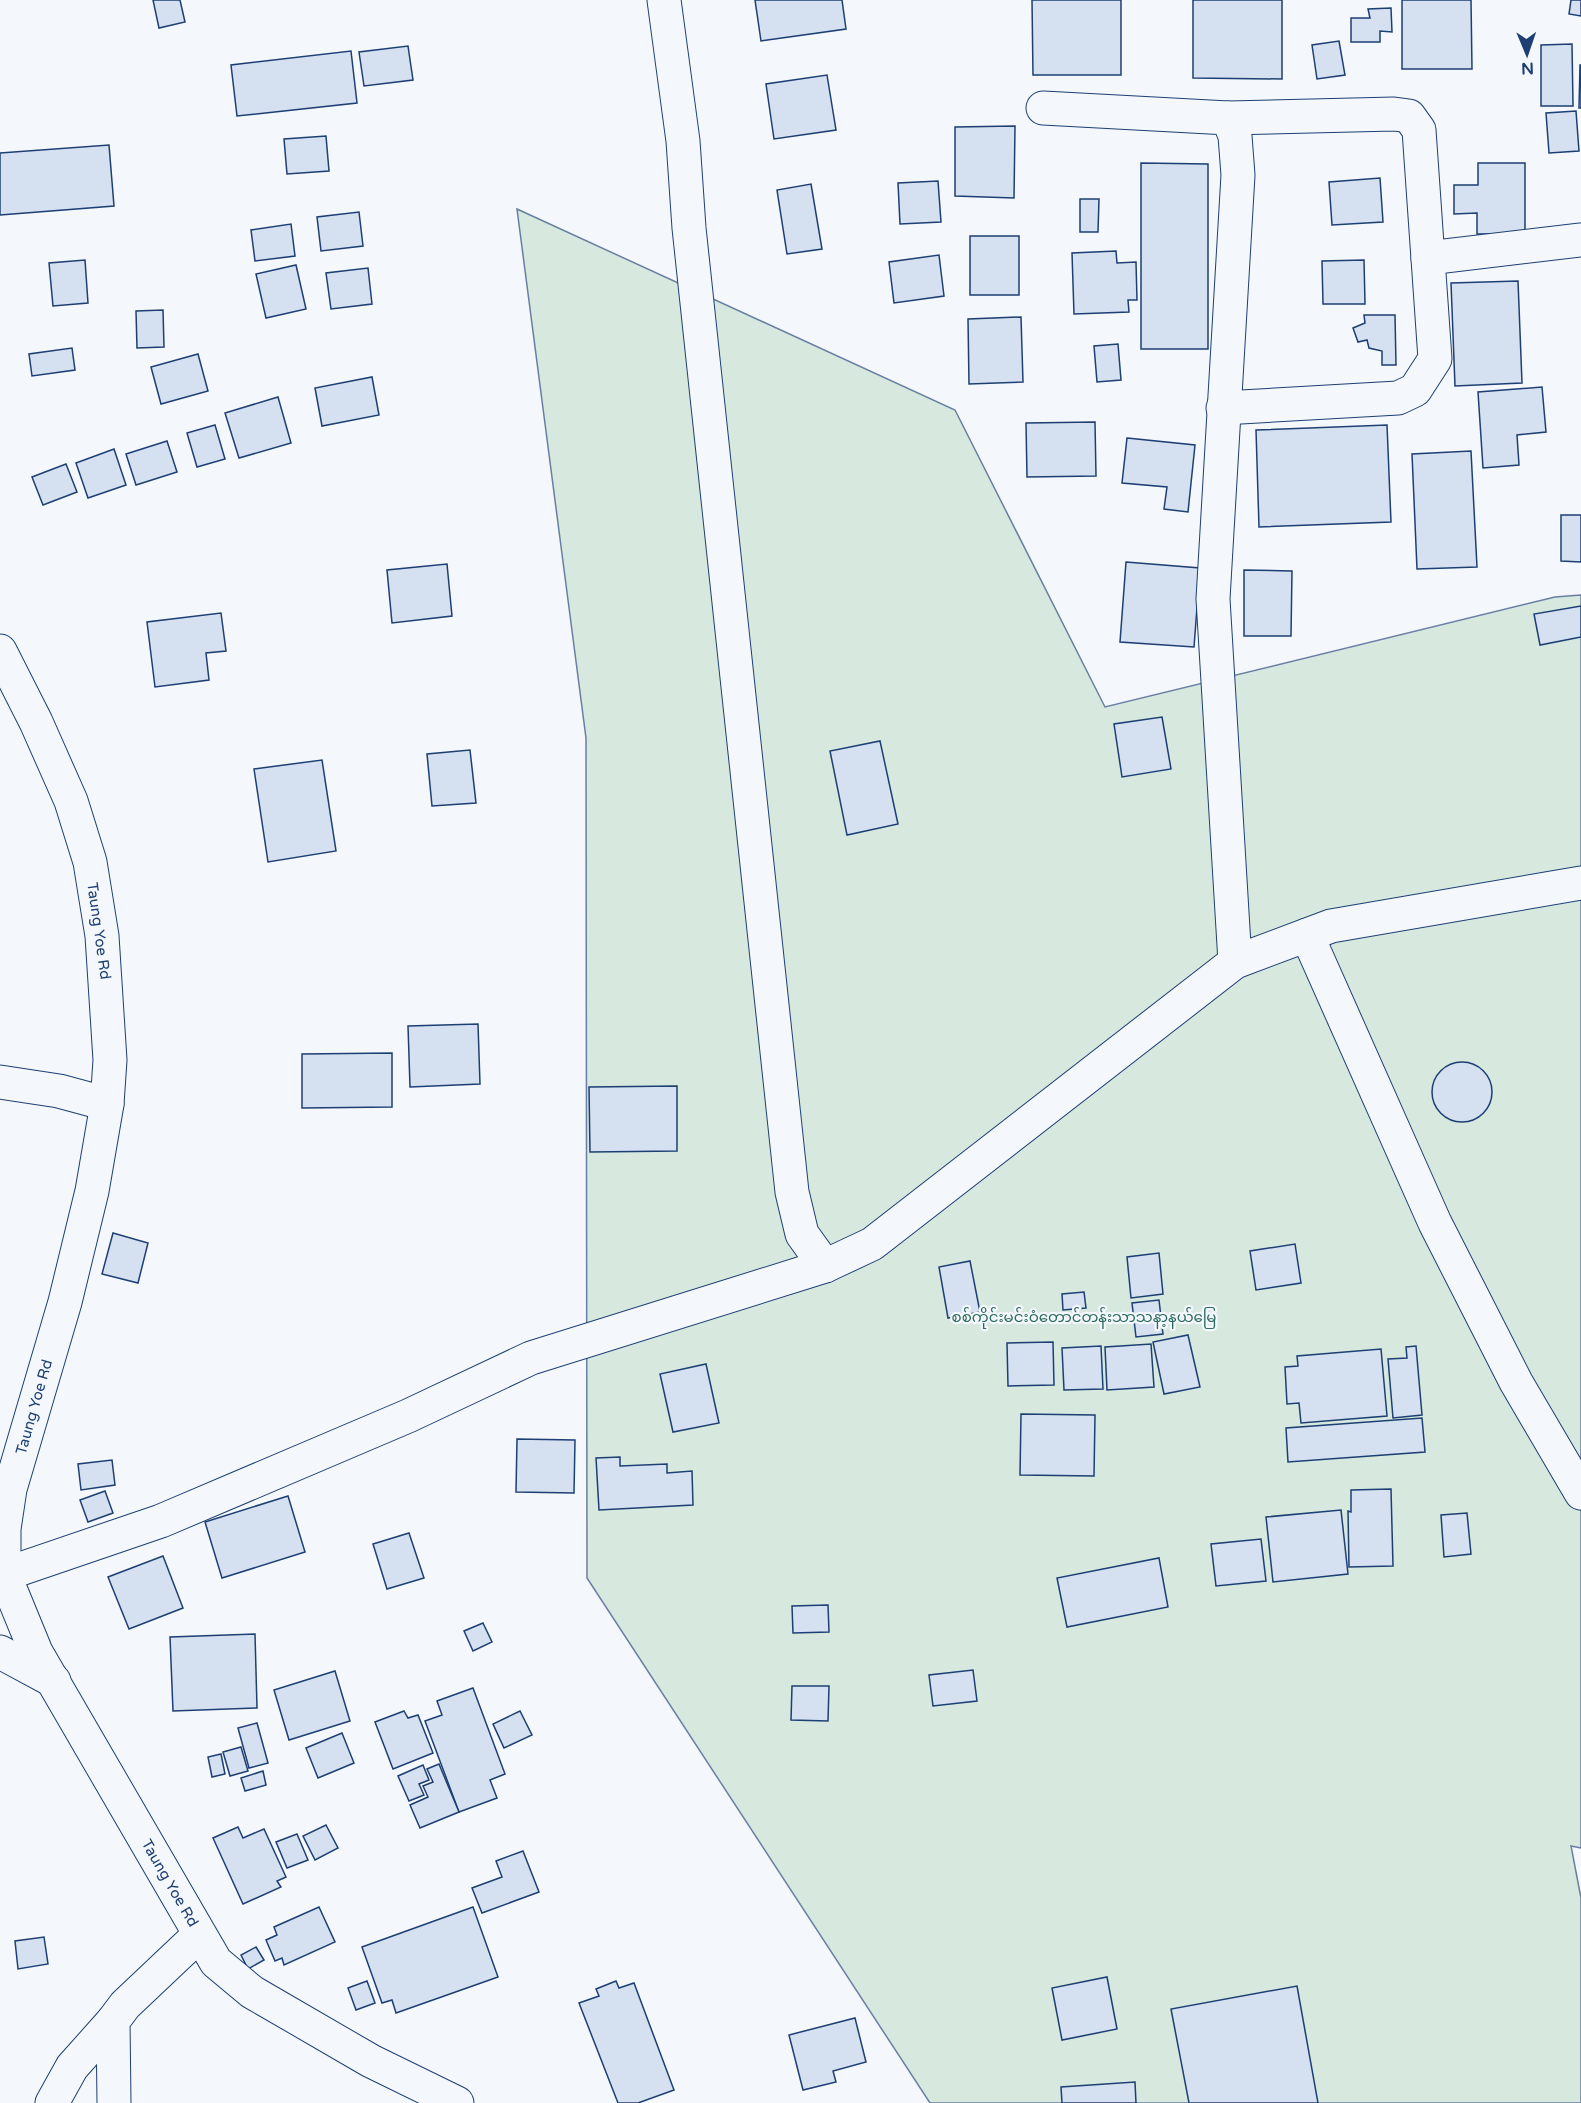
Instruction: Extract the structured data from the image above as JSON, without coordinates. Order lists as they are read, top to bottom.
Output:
{
  "streets": {
    "street": ["Taung Yoe Rd"]
  },
  "parks": ["စစ်ကိုင်းမင်းဝံတောင်တန်းသာသနာ့နယ်မြေ"],
  "north": "bottom"
}
